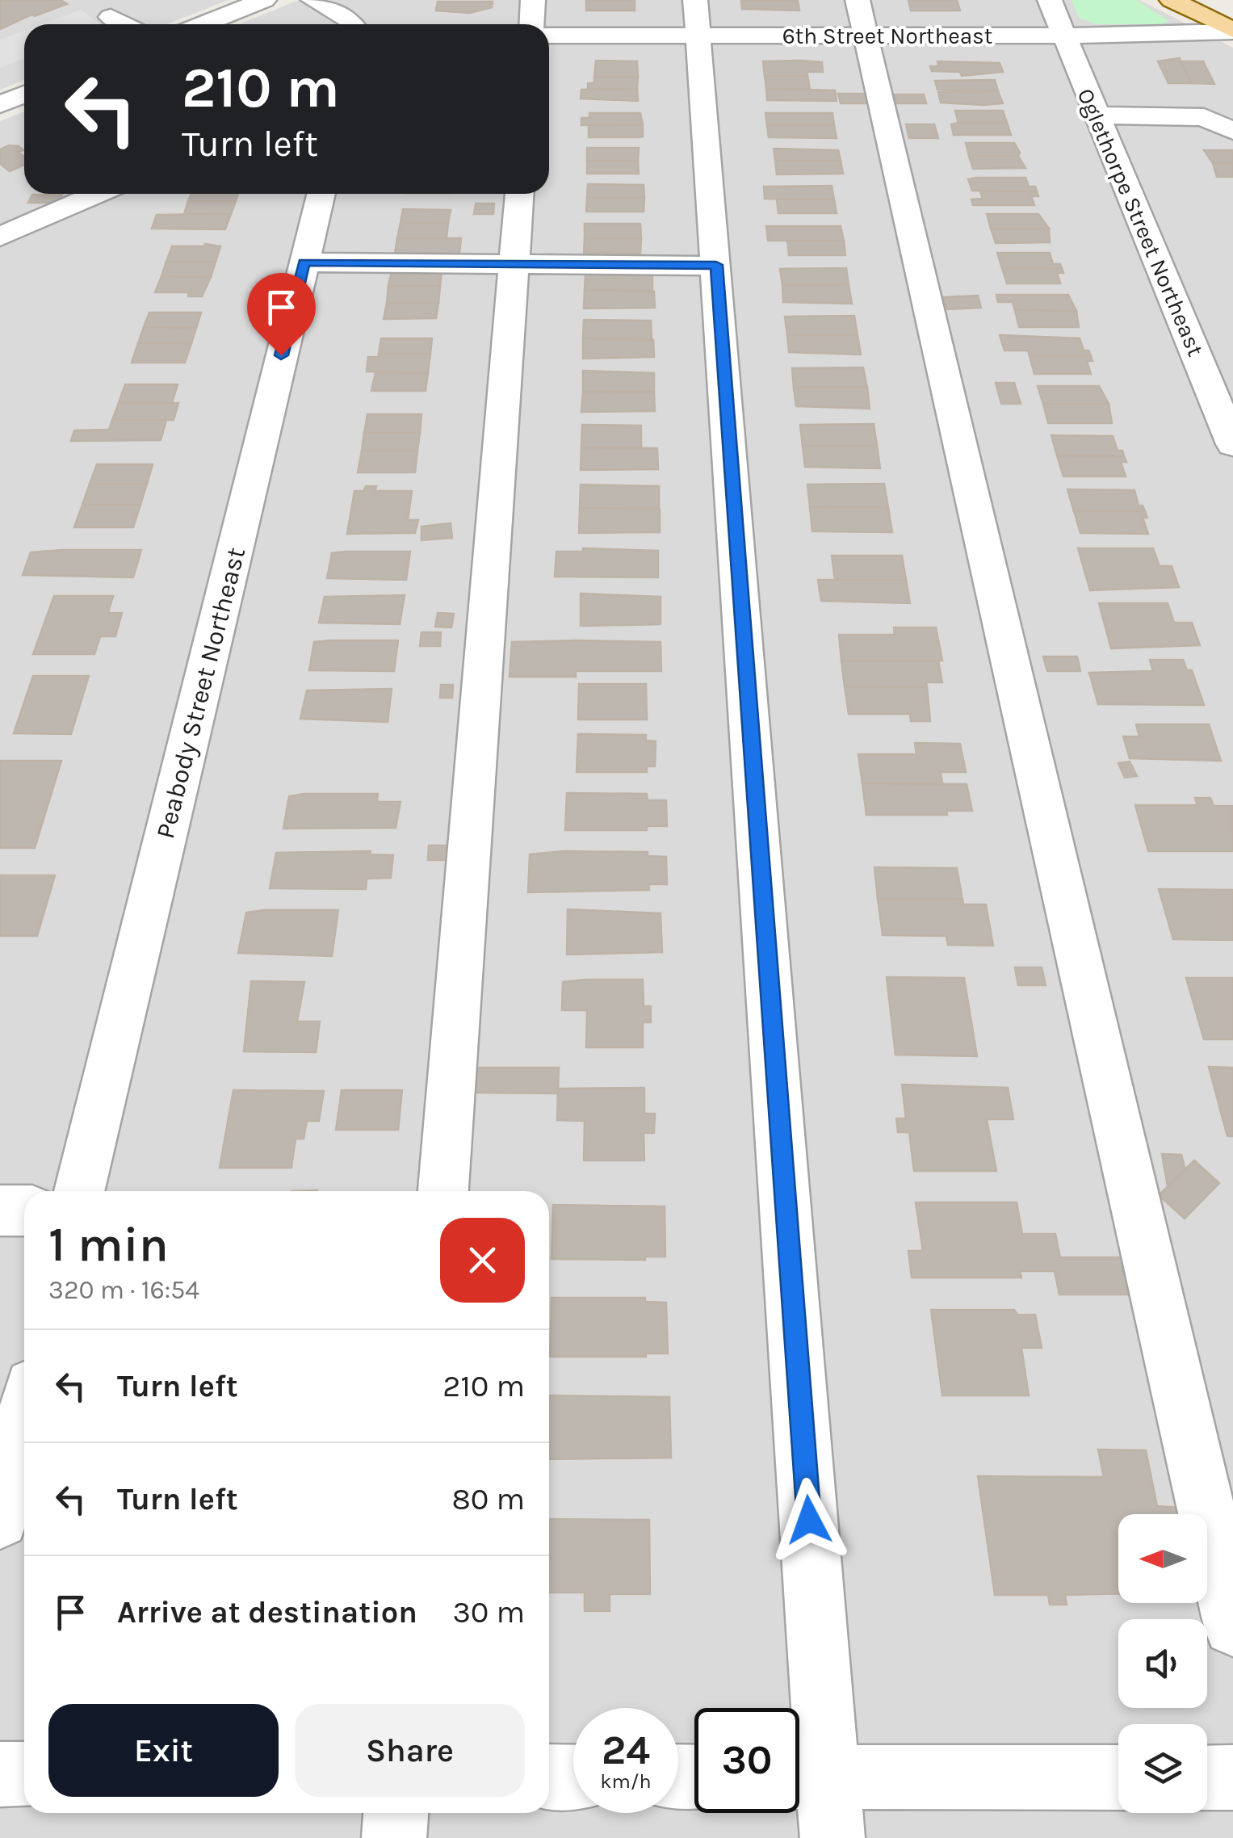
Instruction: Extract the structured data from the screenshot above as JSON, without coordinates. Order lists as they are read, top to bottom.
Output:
{
  "streets": {
    "street": ["6th Street Northeast", "Oglethorpe Street Northeast", "Peabody Street Northeast"]
  },
  "crossings": [
    ["6th Street Northeast", "Oglethorpe Street Northeast"]
  ],
  "north": "left",
  "page": {
    "turn": ["210 m", "Turn left"],
    "heading": ["1 min", "320 m · 16:54"],
    "list": [
      {
        "name": "Turn left",
        "value": "210 m"
      },
      {
        "name": "Turn left",
        "value": "80 m"
      },
      {
        "name": "Arrive at destination",
        "value": "30 m"
      }
    ],
    "buttons": ["Exit", "Share"],
    "speed": "24 km/h",
    "limit": "30"
  }
}
